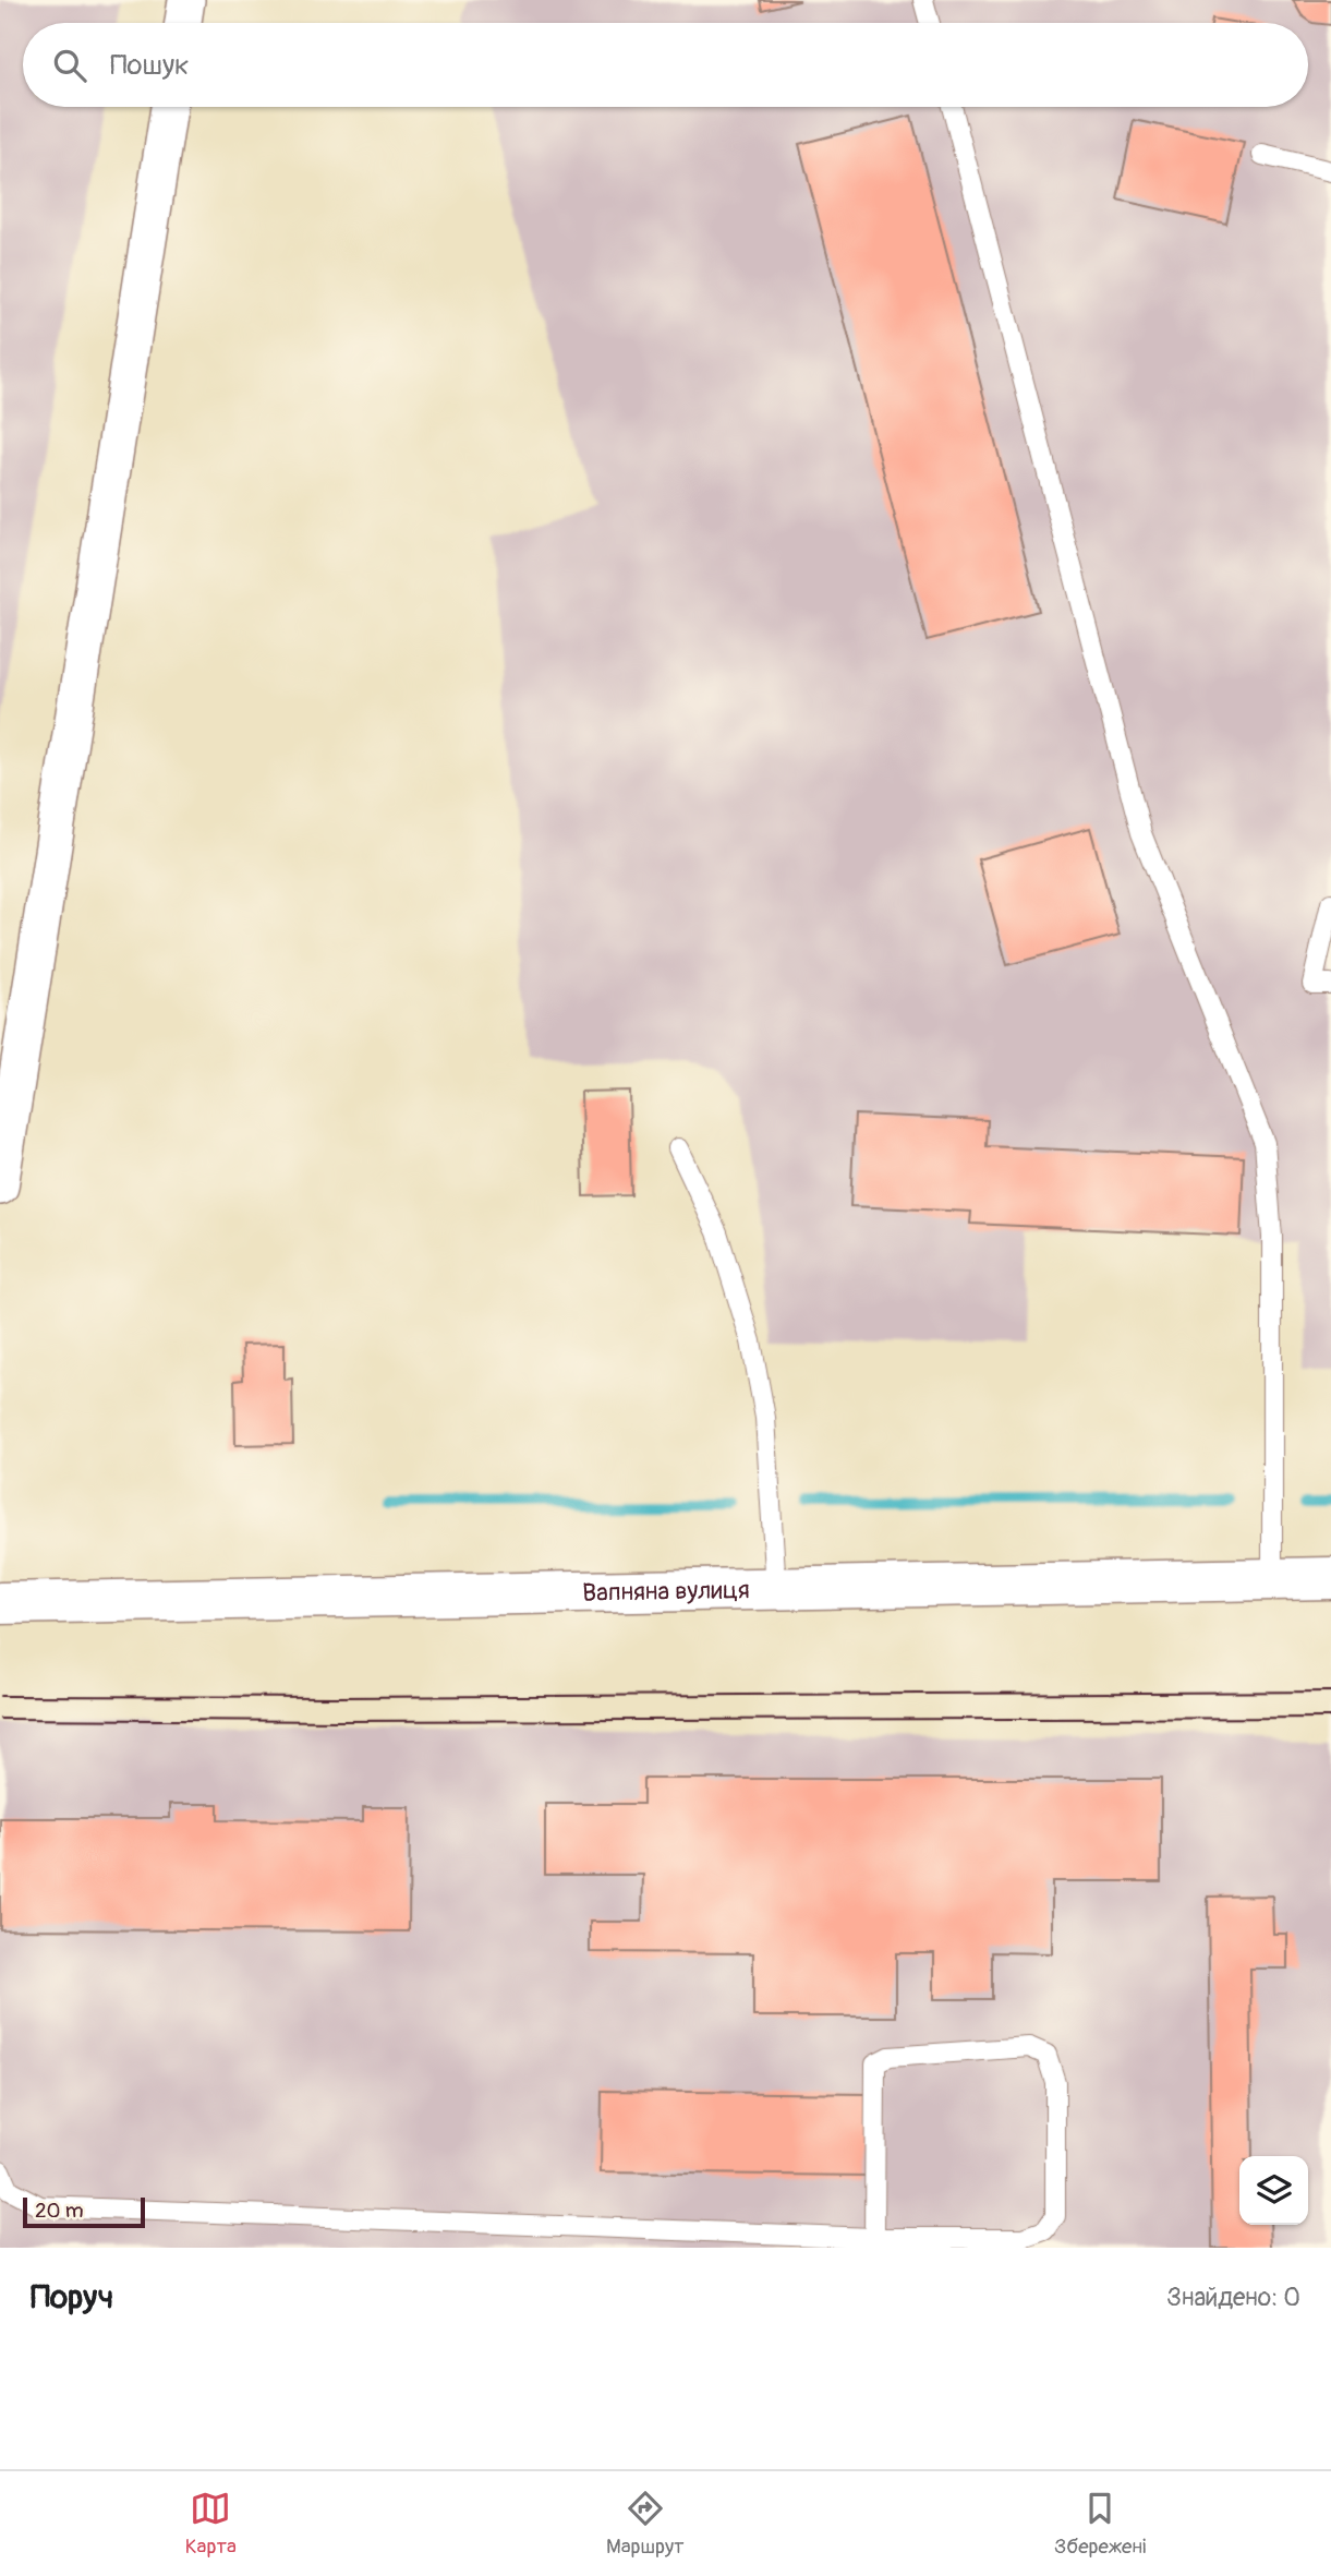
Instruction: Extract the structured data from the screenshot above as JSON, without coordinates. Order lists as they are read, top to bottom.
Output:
{
  "streets": {
    "street": ["Вапняна вулиця"]
  },
  "scale_bar": "20 m",
  "page": {
    "search": "Пошук",
    "scale": "20 m",
    "heading": ["Поруч", "Знайдено: 0"],
    "nav": ["Карта", "Маршрут", "Збережені"]
  }
}
